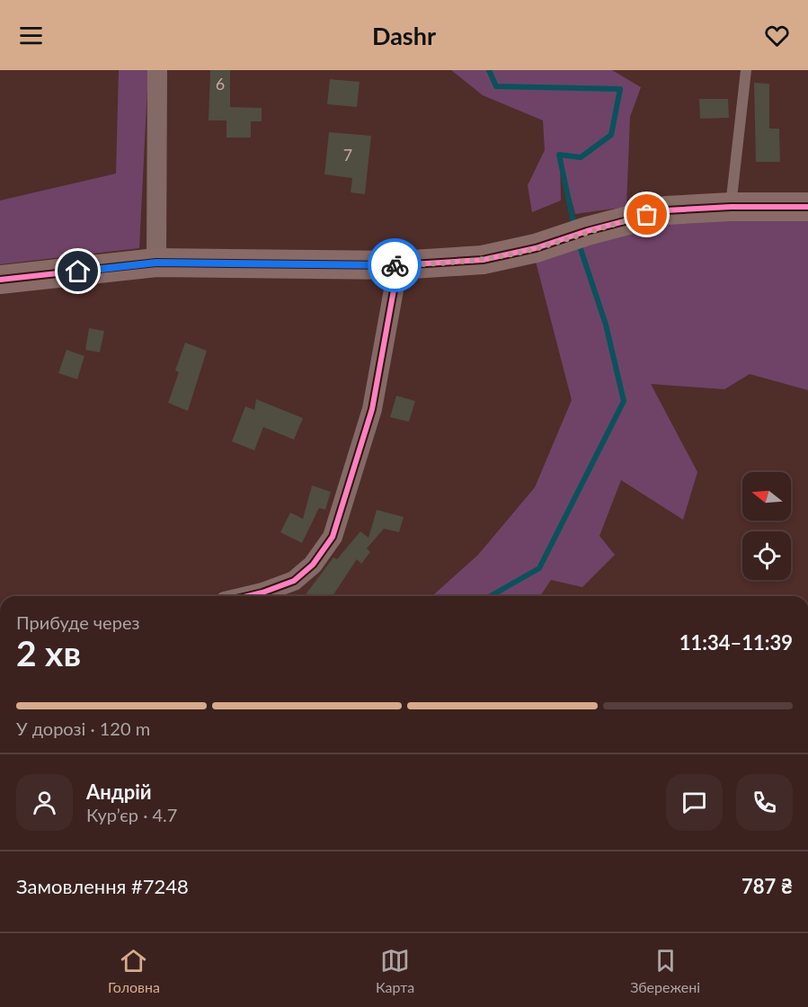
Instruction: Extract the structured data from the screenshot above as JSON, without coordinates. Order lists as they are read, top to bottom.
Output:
{
  "house_numbers": ["6", "7"],
  "north": "left",
  "page": {
    "header": "Dashr",
    "heading": ["2 хв", "Прибуде через", "11:34–11:39"],
    "panel": [
      "Андрій",
      "Кур’єр · 4.7",
      "Замовлення #7248",
      "787 ₴"
    ],
    "bar": "У дорозі · 120 m",
    "tabs": ["Головна", "Карта", "Збережені"]
  }
}
